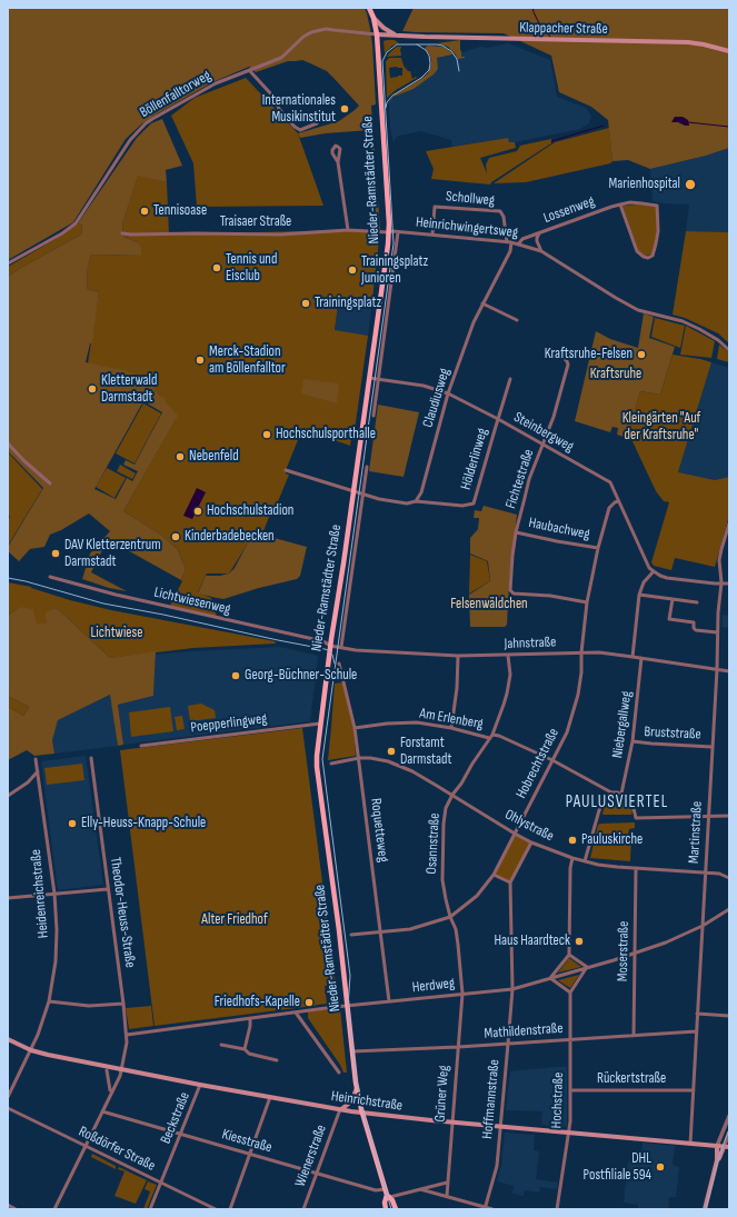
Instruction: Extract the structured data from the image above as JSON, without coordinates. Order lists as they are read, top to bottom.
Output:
{
  "streets": {
    "main road": ["Klappacher Straße", "Nieder-Ramstädter Straße", "Heinrichstraße"],
    "street": [
      "Böllenfalltorweg",
      "Schollweg",
      "Lossenweg",
      "Traisaer Straße",
      "Heinrichwingertsweg",
      "Claudiusweg",
      "Steinbergweg",
      "Hölderlinweg",
      "Fichtestraße",
      "Haubachweg",
      "Lichtwiesenweg",
      "Jahnstraße",
      "Am Erlenberg",
      "Poepperlingweg",
      "Niebergallweg",
      "Bruststraße",
      "Hobrechtstraße",
      "Ohlystraße",
      "Roquetteweg",
      "Martinstraße",
      "Osannstraße",
      "Heidenreichstraße",
      "Theodor-Heuss-Straße",
      "Moserstraße",
      "Herdweg",
      "Mathildenstraße",
      "Rückertstraße",
      "Grüner Weg",
      "Hoffmannstraße",
      "Hochstraße",
      "Beckstraße",
      "Kiesstraße",
      "Roßdörfer Straße",
      "Wienerstraße"
    ]
  },
  "crossings": [
    ["Klappacher Straße", "Böllenfalltorweg"],
    ["Klappacher Straße", "Nieder-Ramstädter Straße"],
    ["Böllenfalltorweg", "Nieder-Ramstädter Straße"],
    ["Nieder-Ramstädter Straße", "Traisaer Straße"],
    ["Nieder-Ramstädter Straße", "Heinrichwingertsweg"],
    ["Nieder-Ramstädter Straße", "Steinbergweg"],
    ["Nieder-Ramstädter Straße", "Hölderlinweg"],
    ["Nieder-Ramstädter Straße", "Lichtwiesenweg"],
    ["Nieder-Ramstädter Straße", "Jahnstraße"],
    ["Nieder-Ramstädter Straße", "Poepperlingweg"],
    ["Nieder-Ramstädter Straße", "Herdweg"],
    ["Nieder-Ramstädter Straße", "Mathildenstraße"],
    ["Nieder-Ramstädter Straße", "Heinrichstraße"],
    ["Nieder-Ramstädter Straße", "Kiesstraße"],
    ["Schollweg", "Heinrichwingertsweg"],
    ["Schollweg", "Claudiusweg"],
    ["Lossenweg", "Heinrichwingertsweg"],
    ["Traisaer Straße", "Heinrichwingertsweg"],
    ["Heinrichwingertsweg", "Claudiusweg"],
    ["Claudiusweg", "Steinbergweg"],
    ["Claudiusweg", "Hölderlinweg"],
    ["Steinbergweg", "Hölderlinweg"],
    ["Steinbergweg", "Fichtestraße"],
    ["Steinbergweg", "Hobrechtstraße"],
    ["Fichtestraße", "Haubachweg"],
    ["Fichtestraße", "Hobrechtstraße"],
    ["Haubachweg", "Hobrechtstraße"],
    ["Lichtwiesenweg", "Jahnstraße"],
    ["Jahnstraße", "Niebergallweg"],
    ["Jahnstraße", "Hobrechtstraße"],
    ["Jahnstraße", "Martinstraße"],
    ["Jahnstraße", "Osannstraße"],
    ["Am Erlenberg", "Hobrechtstraße"],
    ["Am Erlenberg", "Roquetteweg"],
    ["Am Erlenberg", "Osannstraße"],
    ["Niebergallweg", "Bruststraße"],
    ["Bruststraße", "Martinstraße"],
    ["Hobrechtstraße", "Ohlystraße"],
    ["Hobrechtstraße", "Roquetteweg"],
    ["Hobrechtstraße", "Osannstraße"],
    ["Ohlystraße", "Roquetteweg"],
    ["Ohlystraße", "Martinstraße"],
    ["Ohlystraße", "Osannstraße"],
    ["Ohlystraße", "Moserstraße"],
    ["Ohlystraße", "Hoffmannstraße"],
    ["Roquetteweg", "Herdweg"],
    ["Martinstraße", "Herdweg"],
    ["Martinstraße", "Mathildenstraße"],
    ["Martinstraße", "Rückertstraße"],
    ["Martinstraße", "Heinrichstraße"],
    ["Osannstraße", "Herdweg"],
    ["Osannstraße", "Grüner Weg"],
    ["Heidenreichstraße", "Heinrichstraße"],
    ["Theodor-Heuss-Straße", "Herdweg"],
    ["Theodor-Heuss-Straße", "Heinrichstraße"],
    ["Theodor-Heuss-Straße", "Kiesstraße"],
    ["Theodor-Heuss-Straße", "Roßdörfer Straße"],
    ["Moserstraße", "Herdweg"],
    ["Moserstraße", "Mathildenstraße"],
    ["Herdweg", "Grüner Weg"],
    ["Herdweg", "Hoffmannstraße"],
    ["Mathildenstraße", "Grüner Weg"],
    ["Mathildenstraße", "Hoffmannstraße"],
    ["Mathildenstraße", "Hochstraße"],
    ["Rückertstraße", "Hochstraße"],
    ["Grüner Weg", "Heinrichstraße"],
    ["Grüner Weg", "Kiesstraße"],
    ["Hoffmannstraße", "Heinrichstraße"],
    ["Hoffmannstraße", "Kiesstraße"],
    ["Hochstraße", "Heinrichstraße"],
    ["Heinrichstraße", "Beckstraße"],
    ["Heinrichstraße", "Wienerstraße"],
    ["Beckstraße", "Kiesstraße"],
    ["Beckstraße", "Roßdörfer Straße"],
    ["Kiesstraße", "Wienerstraße"]
  ],
  "districts": ["PAULUSVIERTEL"],
  "parks": [
    "Kraftsruhe",
    "Kleingärten \"Auf der Kraftsruhe\"",
    "Felsenwäldchen",
    "Lichtwiese",
    "Alter Friedhof"
  ],
  "places": [
    "Internationales Musikinstitut",
    "Marienhospital",
    "Tennisoase",
    "Tennis und Eisclub",
    "Trainingsplatz Junioren",
    "Trainingsplatz",
    "Kraftsruhe-Felsen",
    "Merck-Stadion am Böllenfalltor",
    "Kletterwald Darmstadt",
    "Hochschulsporthalle",
    "Nebenfeld",
    "Hochschulstadion",
    "Kinderbadebecken",
    "DAV Kletterzentrum Darmstadt",
    "Georg-Büchner-Schule",
    "Forstamt Darmstadt",
    "Elly-Heuss-Knapp-Schule",
    "Pauluskirche",
    "Haus Haardteck",
    "Friedhofs-Kapelle",
    "DHL Postfiliale 594"
  ]
}
